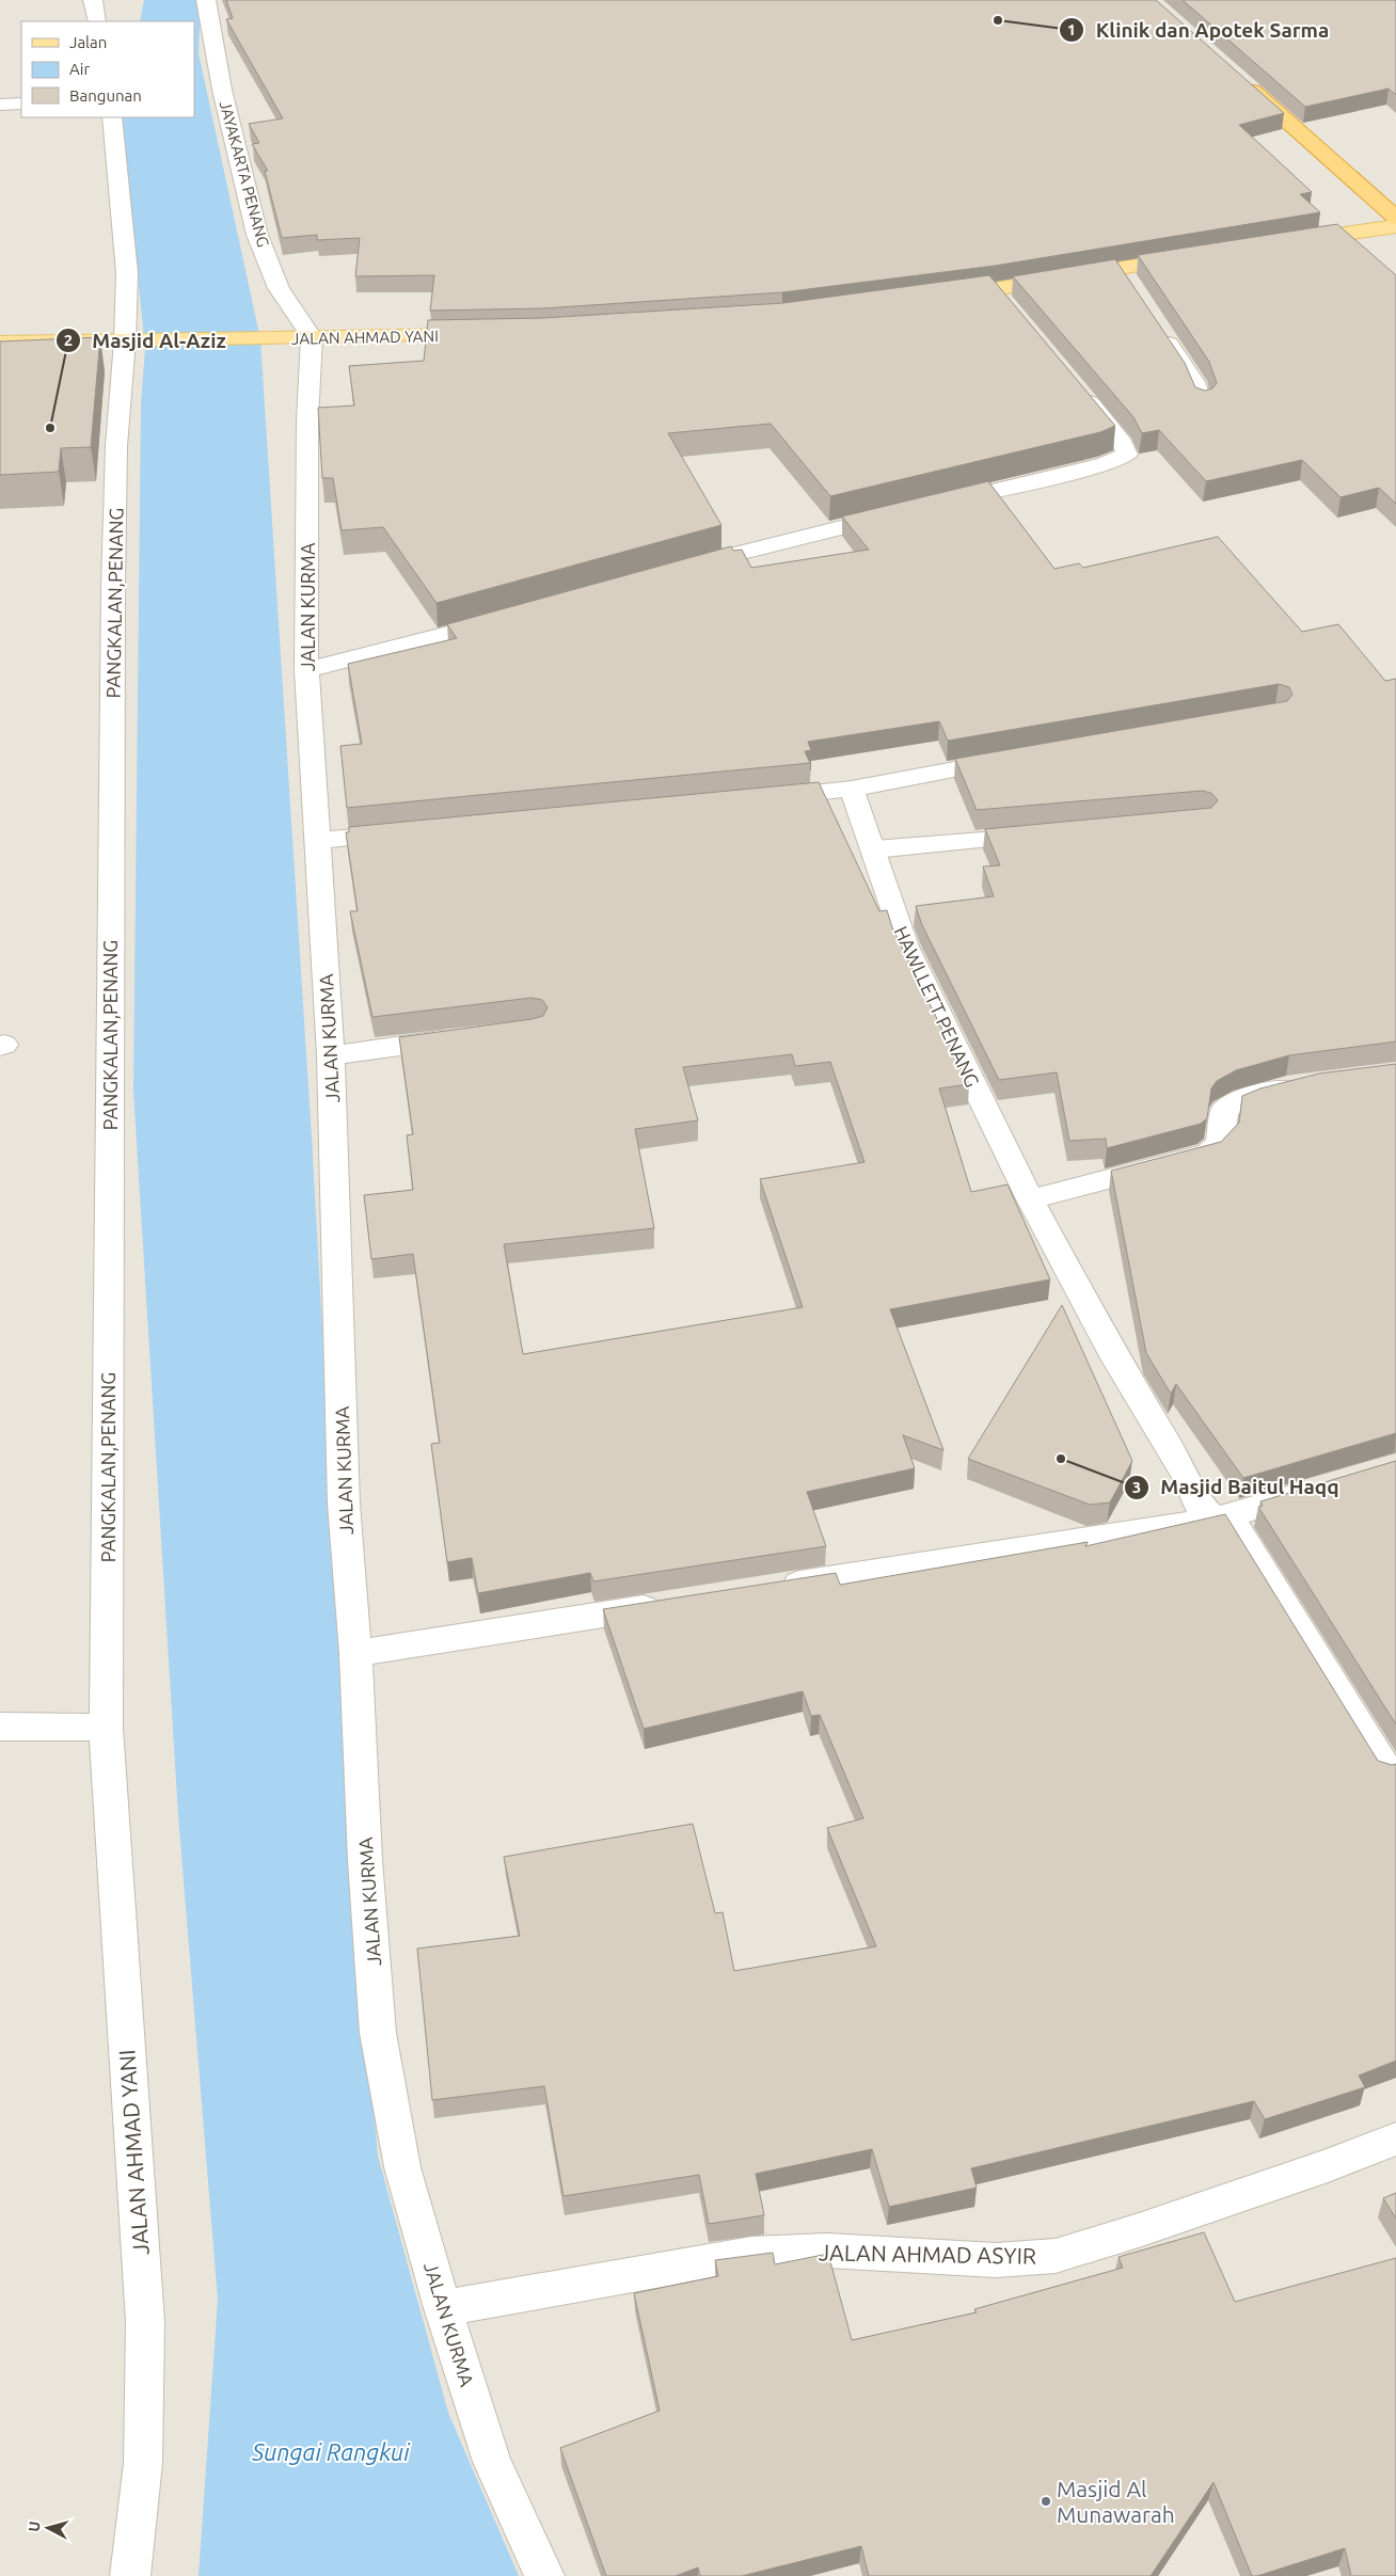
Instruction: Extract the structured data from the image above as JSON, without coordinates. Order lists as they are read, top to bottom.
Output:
{
  "streets": {
    "main road": ["JALAN AHMAD YANI"],
    "street": [
      "JAYAKARTA PENANG",
      "PANGKALAN,PENANG",
      "JALAN KURMA",
      "HAWLLETT PENANG",
      "JALAN AHMAD ASYIR"
    ]
  },
  "crossings": [
    ["JAYAKARTA PENANG", "JALAN AHMAD YANI"],
    ["JAYAKARTA PENANG", "JALAN KURMA"],
    ["JALAN AHMAD YANI", "PANGKALAN,PENANG"],
    ["JALAN AHMAD YANI", "JALAN KURMA"],
    ["JALAN KURMA", "JALAN AHMAD ASYIR"]
  ],
  "water": ["Sungai Rangkui"],
  "places": [
    "Klinik dan Apotek Sarma",
    "Masjid Al-Aziz",
    "Masjid Baitul Haqq",
    "Masjid Al Munawarah"
  ],
  "legend": ["Jalan", "Air", "Bangunan"],
  "north": "left"
}
